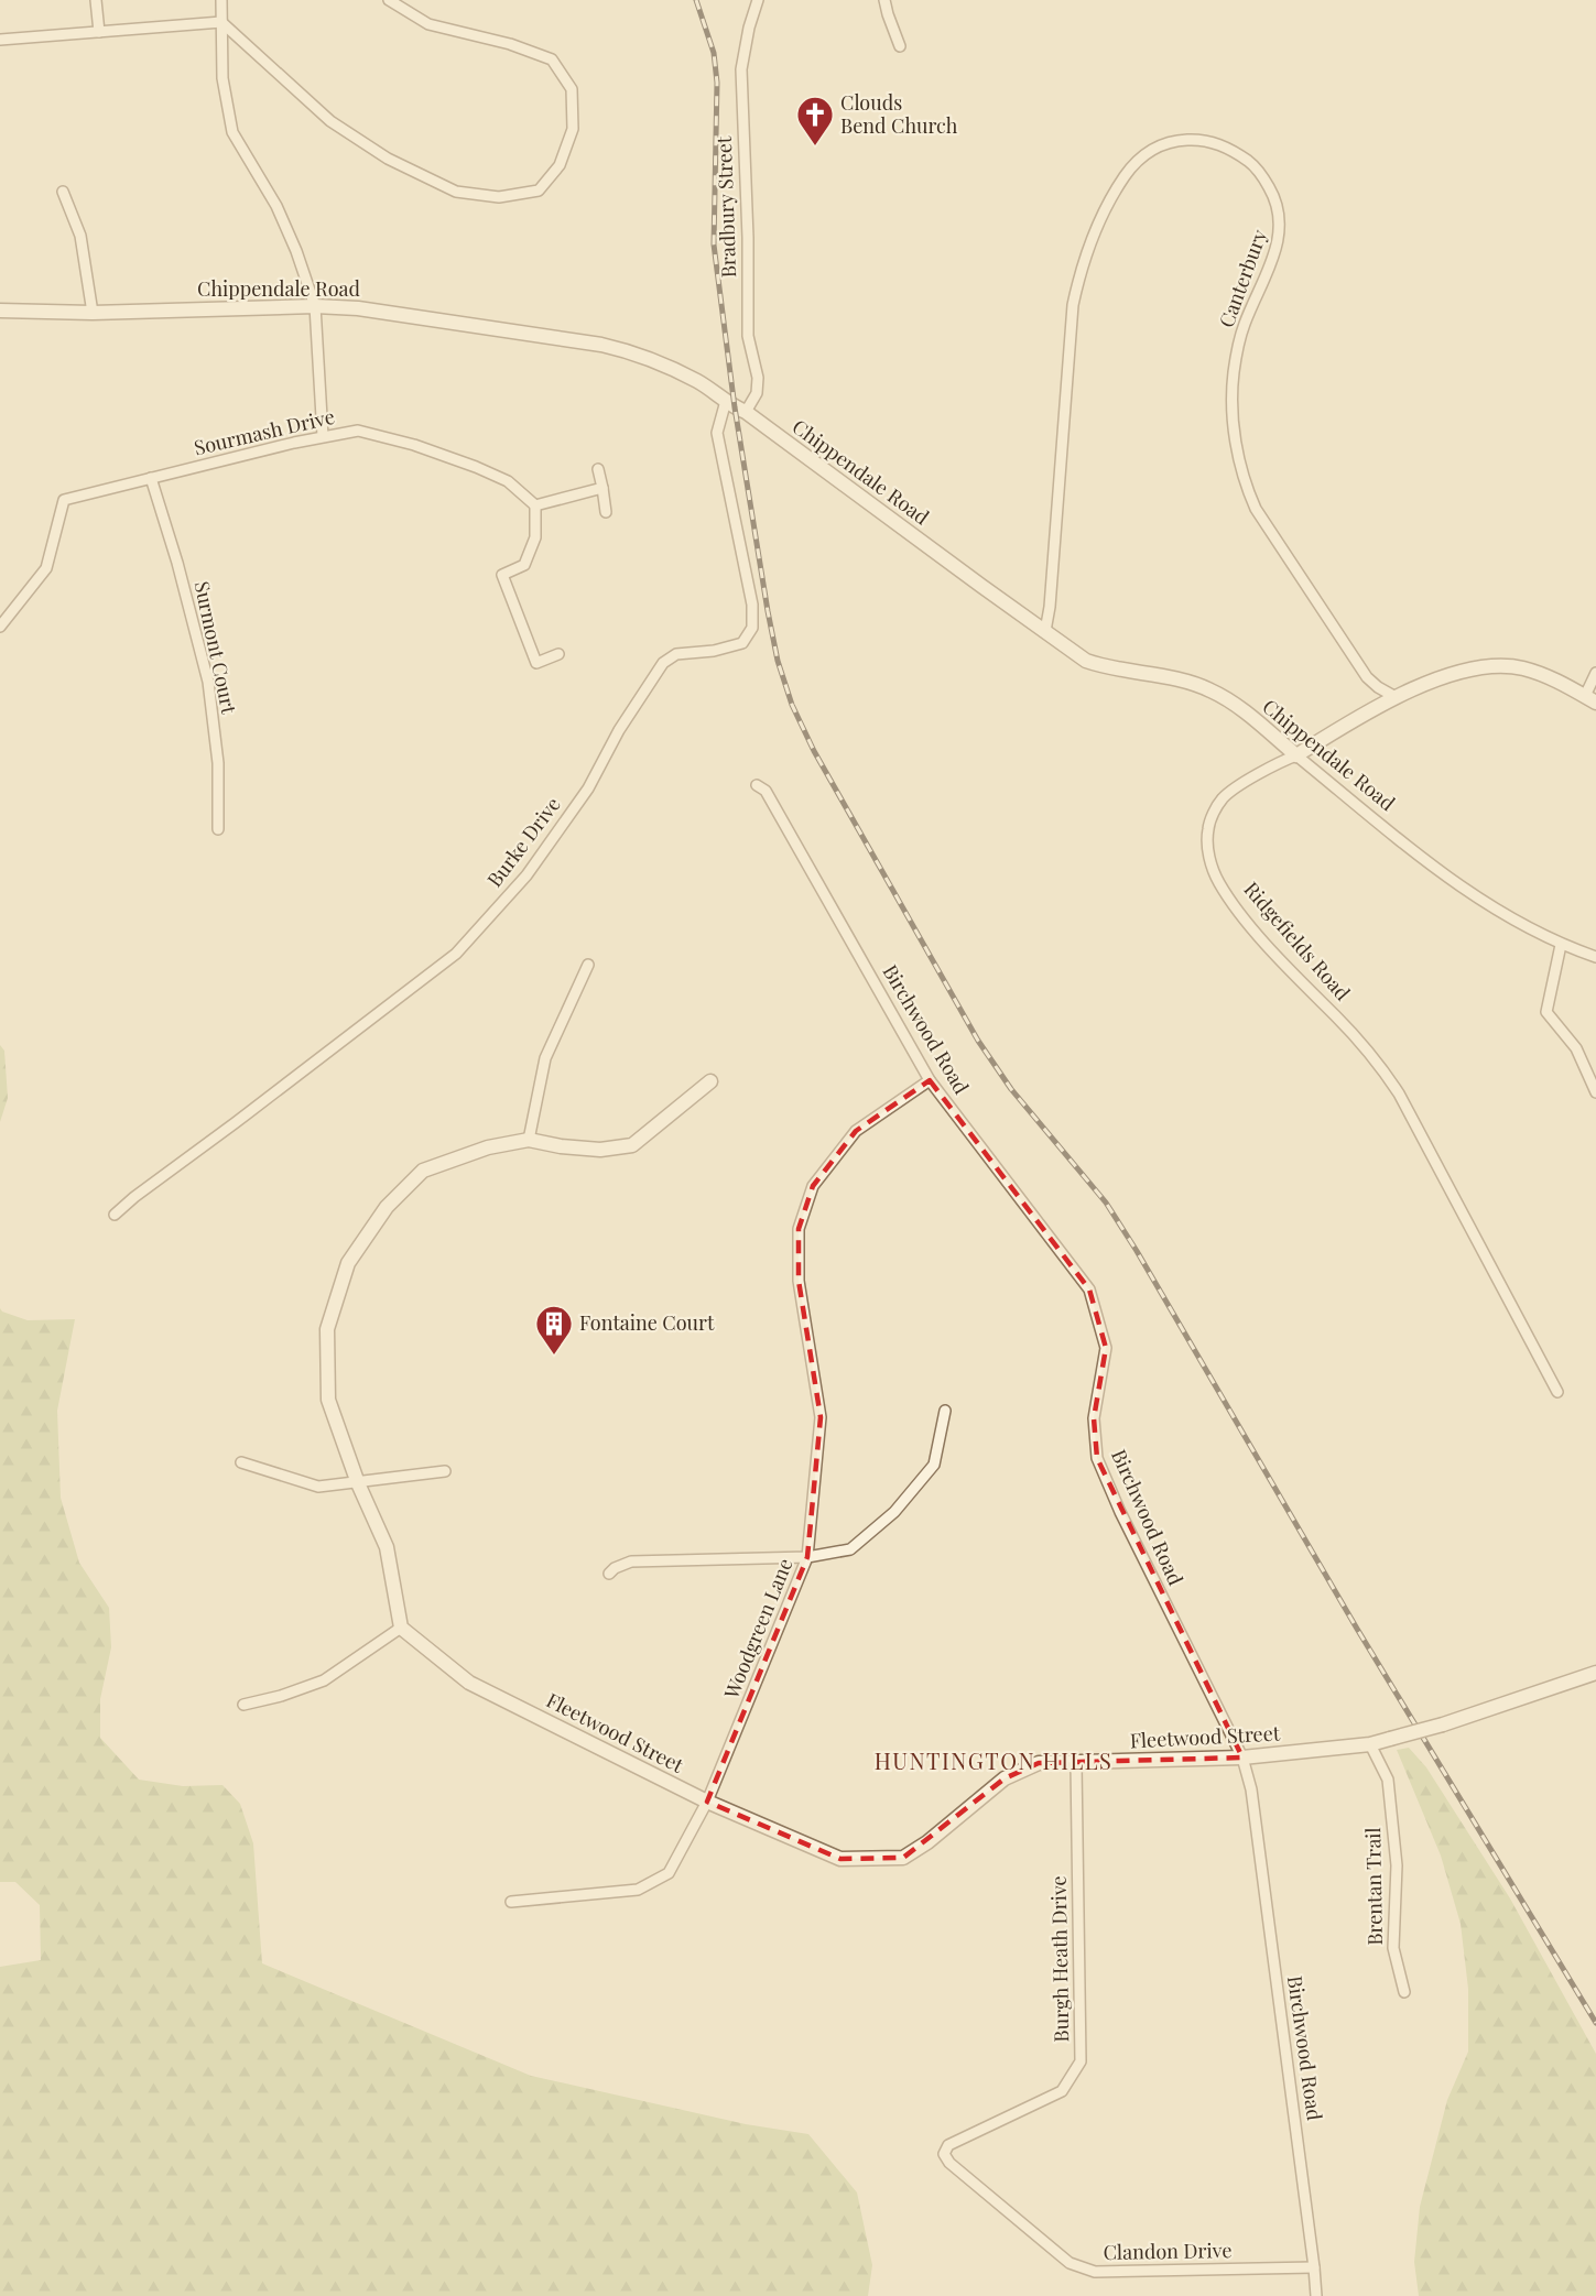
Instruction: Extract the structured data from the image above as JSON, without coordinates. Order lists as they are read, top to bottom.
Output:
{
  "streets": {
    "street": [
      "Bradbury Street",
      "Canterbury",
      "Chippendale Road",
      "Sourmash Drive",
      "Surmont Court",
      "Burke Drive",
      "Ridgefields Road",
      "Birchwood Road",
      "Woodgreen Lane",
      "Fleetwood Street",
      "Brentan Trail",
      "Burgh Heath Drive",
      "Clandon Drive"
    ]
  },
  "crossings": [
    ["Bradbury Street", "Chippendale Road"],
    ["Canterbury", "Chippendale Road"],
    ["Canterbury", "Ridgefields Road"],
    ["Chippendale Road", "Burke Drive"],
    ["Chippendale Road", "Ridgefields Road"],
    ["Sourmash Drive", "Surmont Court"],
    ["Birchwood Road", "Woodgreen Lane"],
    ["Birchwood Road", "Fleetwood Street"],
    ["Birchwood Road", "Clandon Drive"],
    ["Woodgreen Lane", "Fleetwood Street"],
    ["Fleetwood Street", "Brentan Trail"],
    ["Fleetwood Street", "Burgh Heath Drive"],
    ["Burgh Heath Drive", "Clandon Drive"]
  ],
  "districts": ["HUNTINGTON HILLS"],
  "places": {
    "church": ["Clouds Bend Church"],
    "building": ["Fontaine Court"]
  }
}
